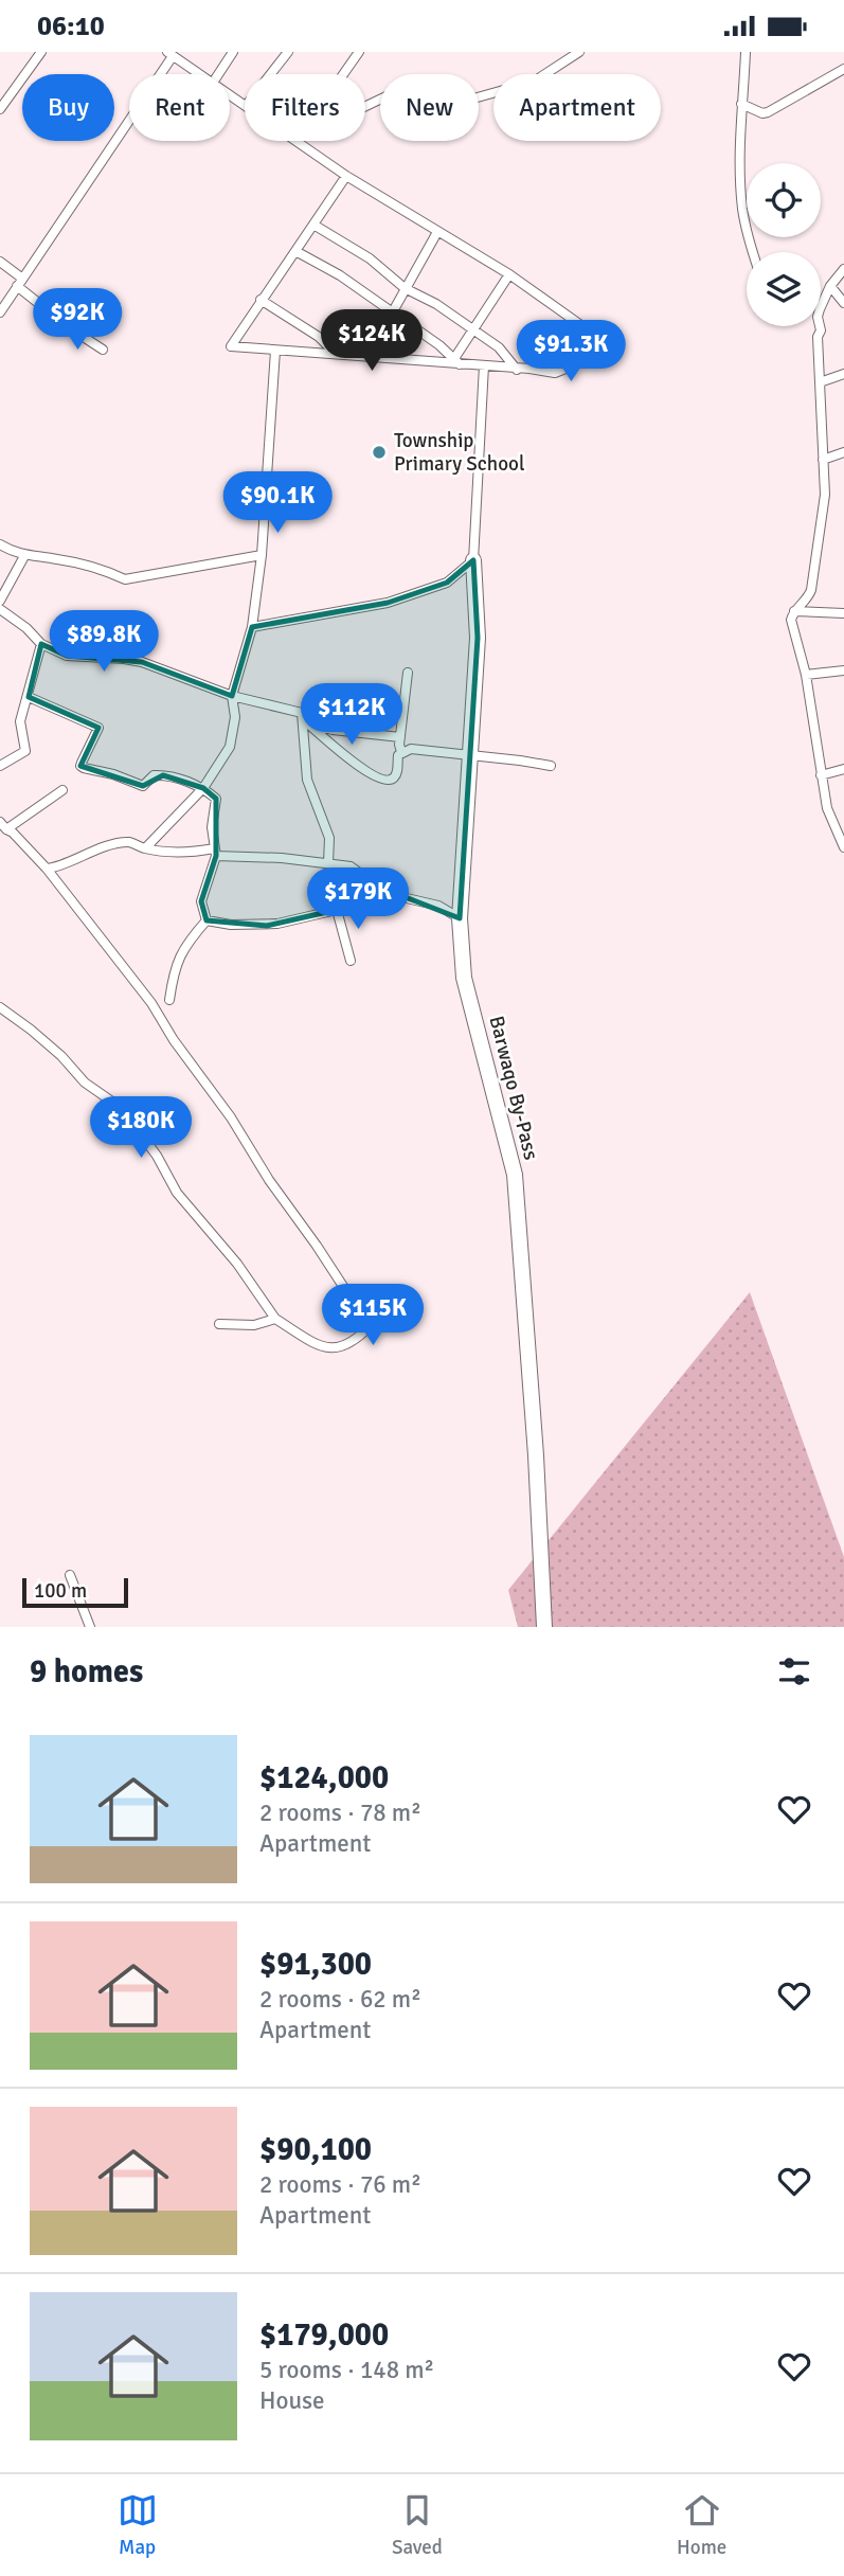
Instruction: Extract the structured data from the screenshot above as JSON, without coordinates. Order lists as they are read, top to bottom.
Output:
{
  "streets": {
    "highway": ["Barwaqo By-Pass"]
  },
  "places": ["Township Primary School"],
  "scale_bar": "100 m",
  "page": {
    "status": "06:10",
    "chip": [
      "Buy",
      "Rent",
      "Filters",
      "New",
      "Apartment"
    ],
    "price": [
      "$92K",
      "$124K",
      "$91.3K",
      "$90.1K",
      "$89.8K",
      "$112K",
      "$179K",
      "$180K",
      "$115K"
    ],
    "scale": "100 m",
    "heading": "9 homes",
    "list": [
      {
        "name": "$124,000",
        "note": "2 rooms · 78 m² · Apartment"
      },
      {
        "name": "$91,300",
        "note": "2 rooms · 62 m² · Apartment"
      },
      {
        "name": "$90,100",
        "note": "2 rooms · 76 m² · Apartment"
      },
      {
        "name": "$179,000",
        "note": "5 rooms · 148 m² · House"
      }
    ],
    "tabs": ["Map", "Saved", "Home"]
  }
}
